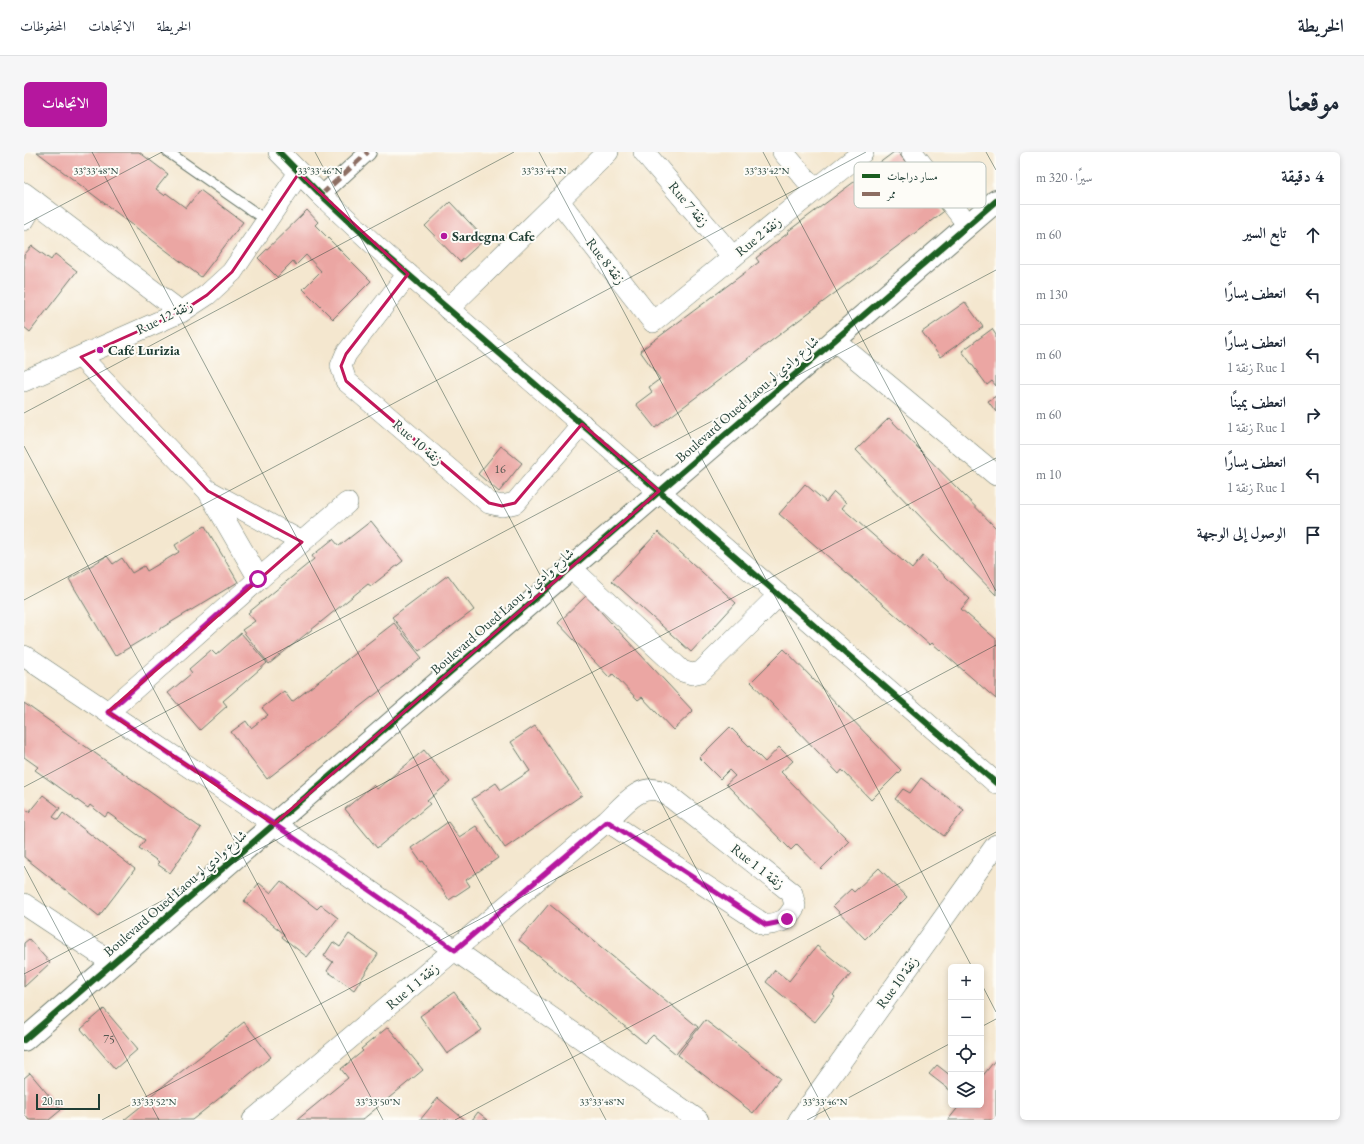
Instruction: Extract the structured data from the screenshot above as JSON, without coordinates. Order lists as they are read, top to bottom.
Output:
{
  "streets": {
    "street": [
      "Rue 7 زنقة",
      "Rue 2 زنقة",
      "Rue 8 زنقة",
      "Rue 12 زنقة",
      "Boulevard Oued Laou شارع وادي لو",
      "Rue 10 زنقة",
      "Rue 1 زنقة 1"
    ]
  },
  "crossings": [
    ["Rue 7 زنقة", "Rue 2 زنقة"],
    ["Rue 2 زنقة", "Rue 8 زنقة"]
  ],
  "places": ["Sardegna Cafe", "Café Lurizia"],
  "house_numbers": ["16", "75"],
  "legend": ["مسار دراجات", "ممر"],
  "scale_bar": "20 m",
  "page": {
    "header": "الخريطة",
    "nav": ["الخريطة", "الاتجاهات", "المحفوظات"],
    "title": "موقعنا",
    "buttons": "الاتجاهات",
    "heading": ["4 دقيقة", "سيرًا · 320 m"],
    "list": [
      ["تابع السير", "60 m"],
      ["انعطف يسارًا", "130 m"],
      ["انعطف يسارًا", "Rue 1 زنقة 1", "60 m"],
      ["انعطف يمينًا", "Rue 1 زنقة 1", "60 m"],
      ["انعطف يسارًا", "Rue 1 زنقة 1", "10 m"],
      "الوصول إلى الوجهة"
    ],
    "map_buttons": ["+", "−"],
    "scale": "20 m"
  },
  "coordinates": [
    "33°33'48\"N",
    "33°33'46\"N",
    "33°33'44\"N",
    "33°33'42\"N",
    "33°33'52\"N",
    "33°33'50\"N"
  ]
}
